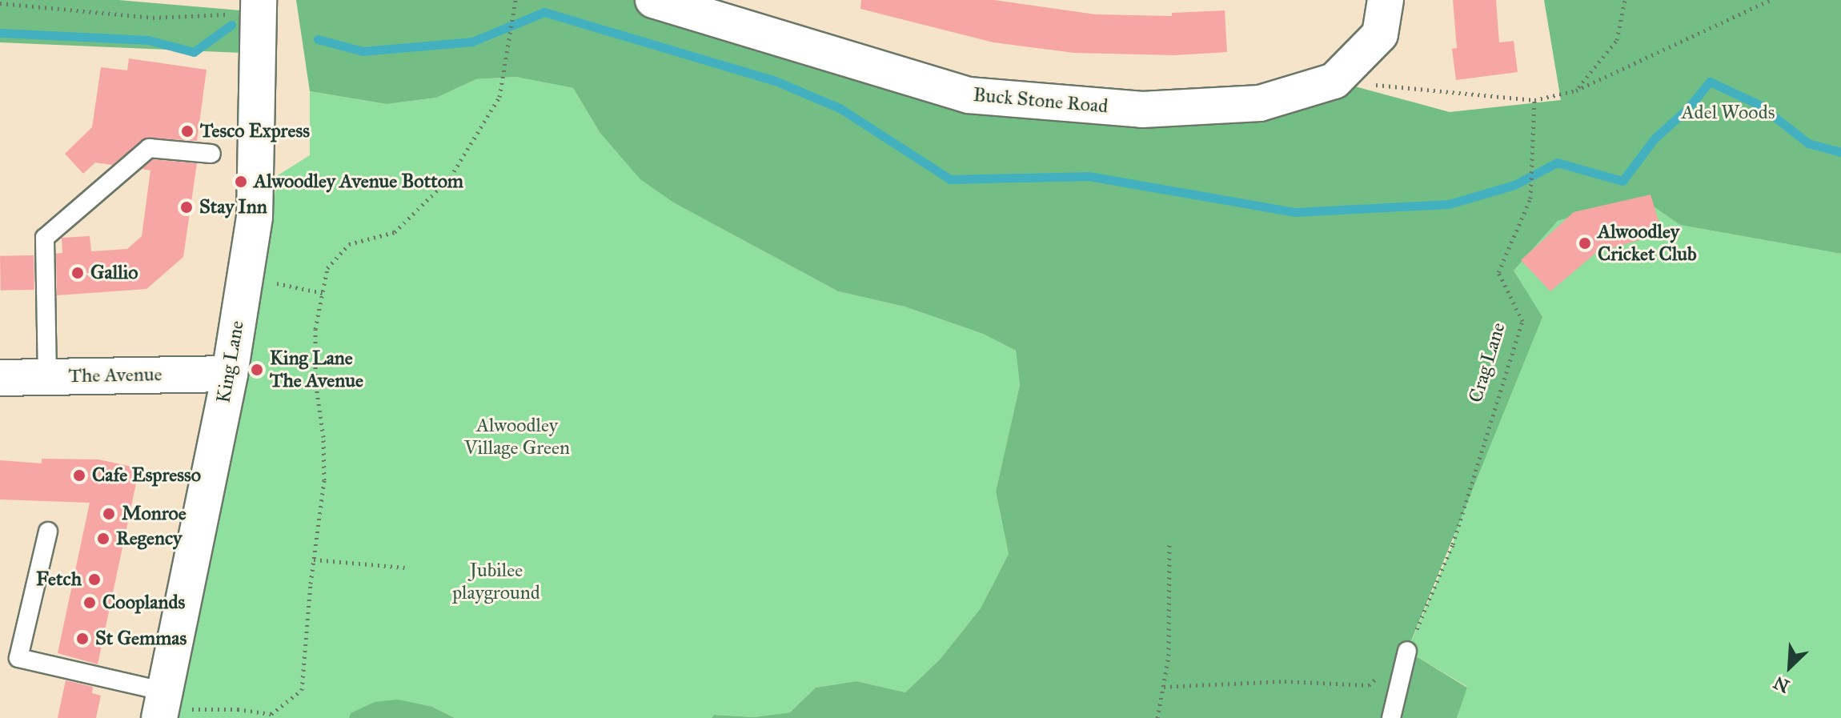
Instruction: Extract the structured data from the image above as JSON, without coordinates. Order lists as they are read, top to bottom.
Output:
{
  "streets": {
    "street": ["Buck Stone Road", "King Lane", "The Avenue"],
    "path": ["Crag Lane"]
  },
  "crossings": [
    ["King Lane", "The Avenue"]
  ],
  "parks": ["Adel Woods", "Alwoodley Village Green", "Jubilee playground"],
  "places": [
    "Tesco Express",
    "Alwoodley Avenue Bottom",
    "Stay Inn",
    "Alwoodley Cricket Club",
    "Gallio",
    "King Lane The Avenue",
    "Cafe Espresso",
    "Monroe",
    "Regency",
    "Fetch",
    "Cooplands",
    "St Gemmas"
  ],
  "north": "bottom left"
}
